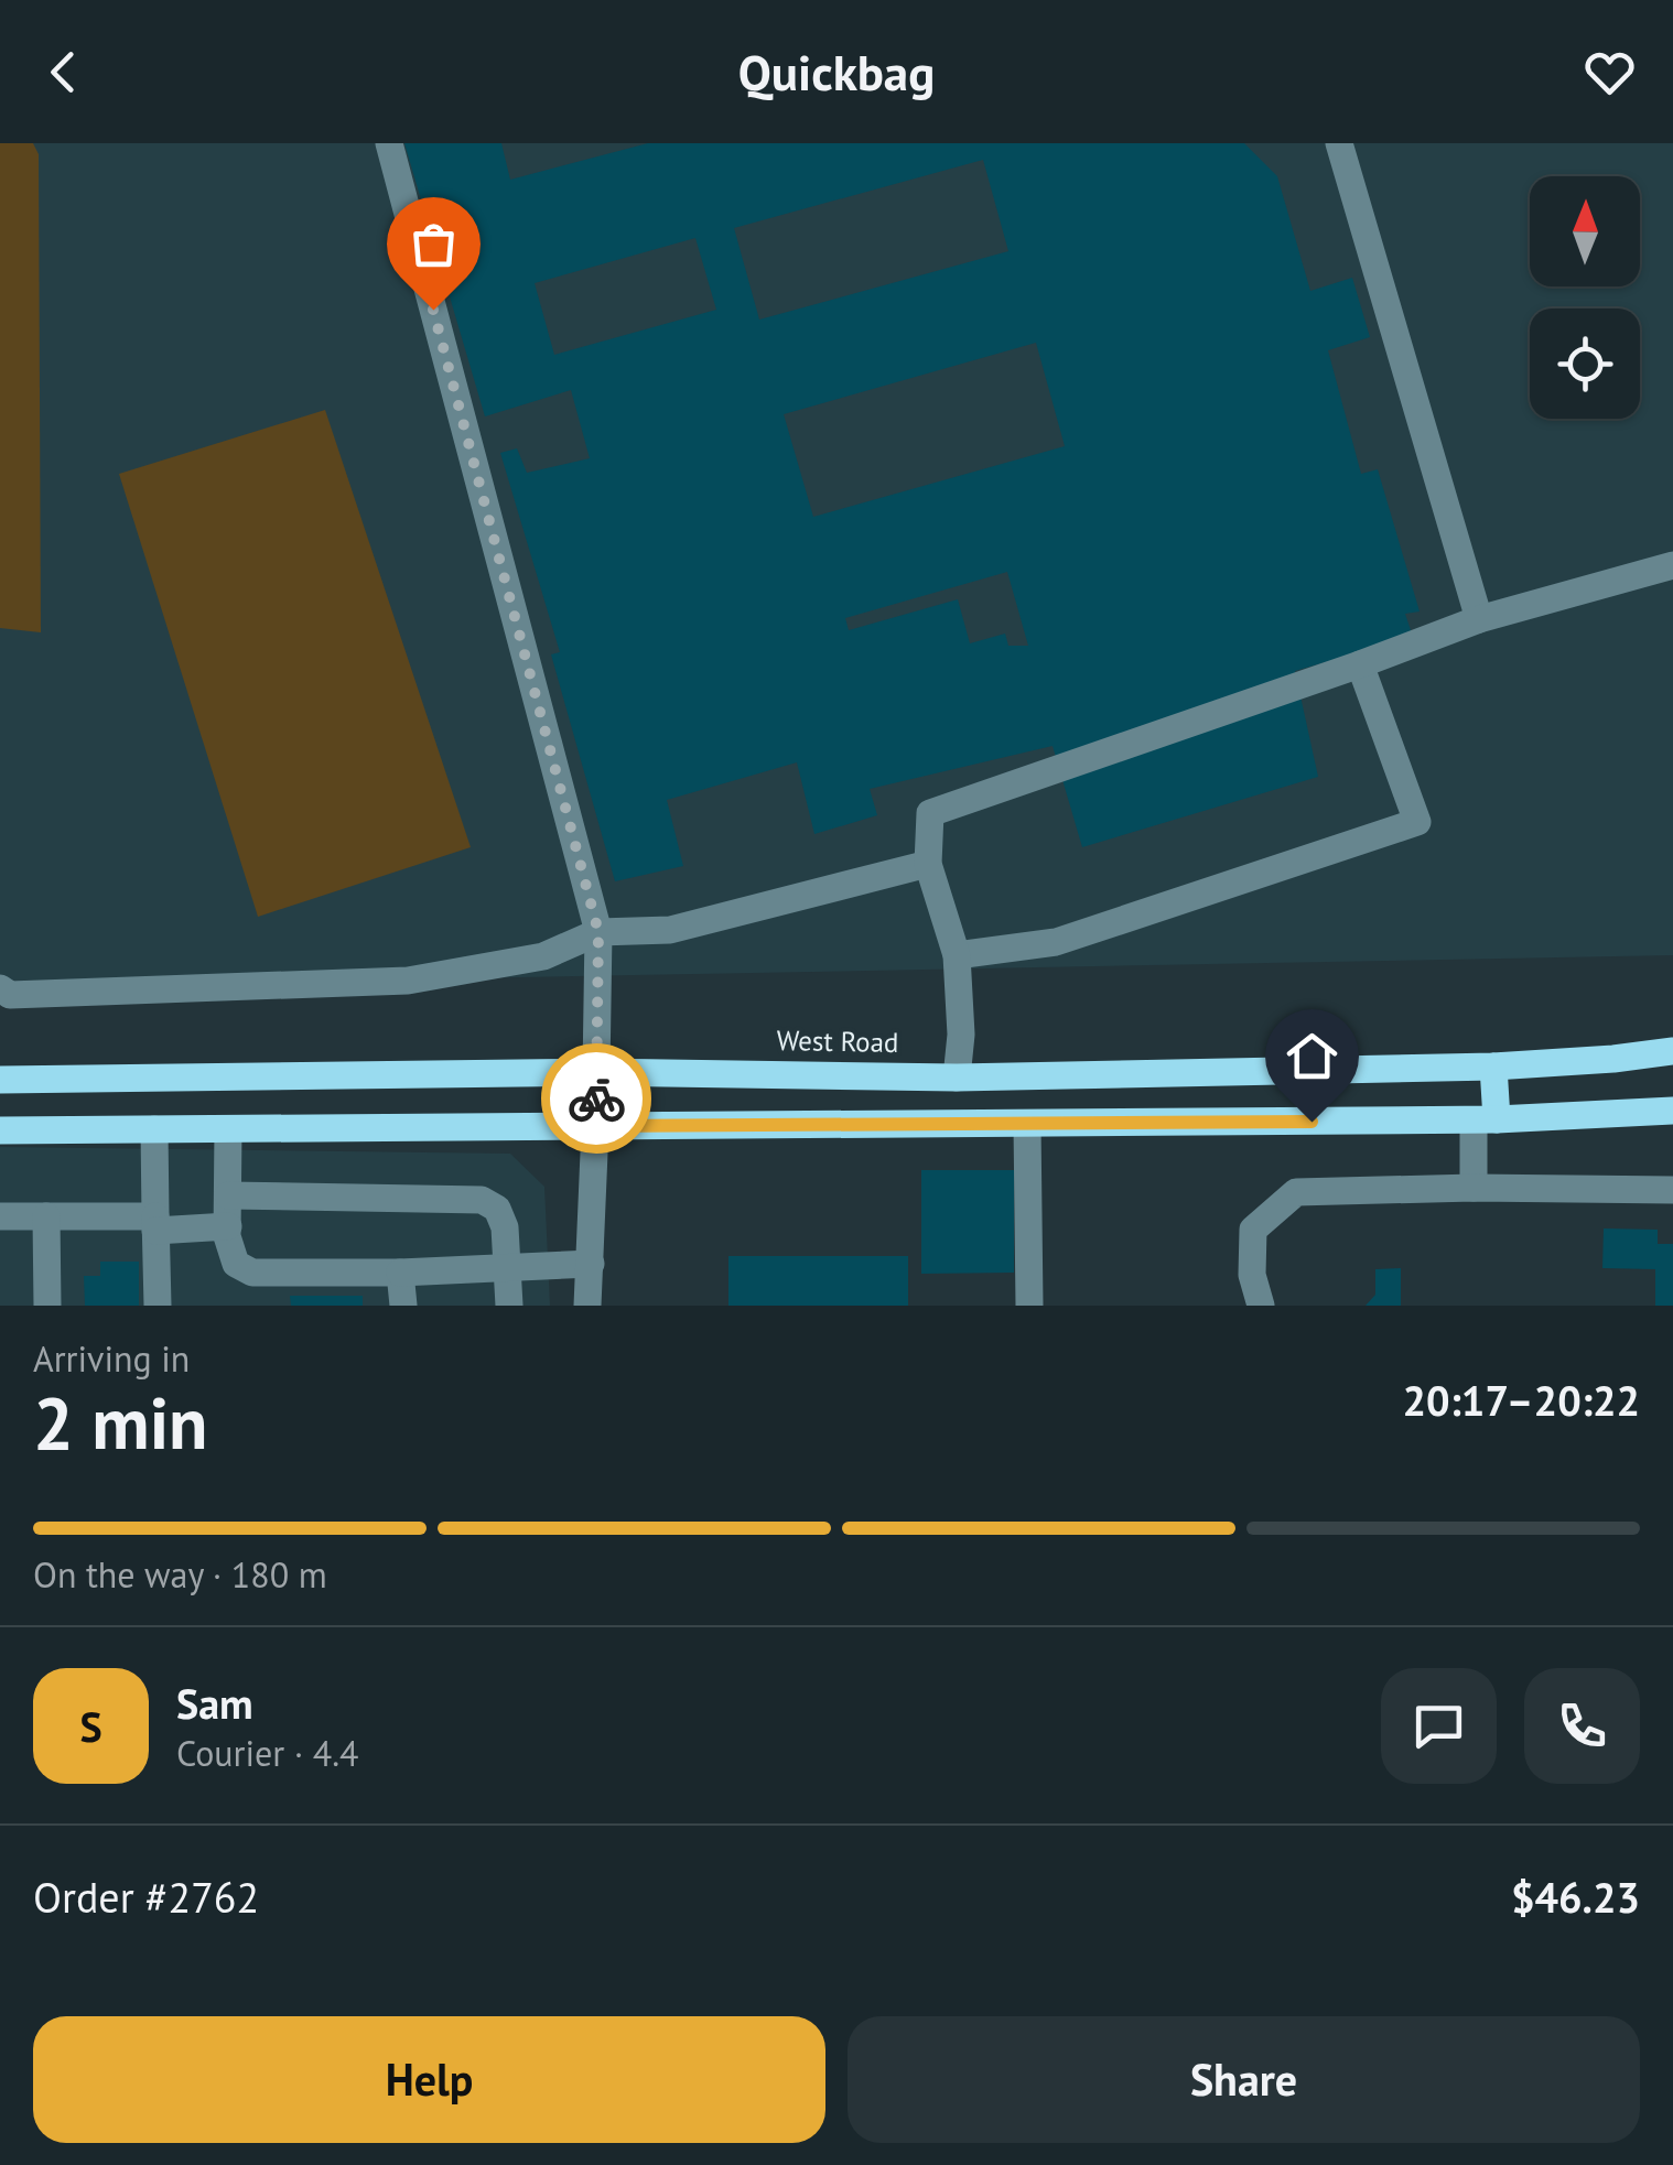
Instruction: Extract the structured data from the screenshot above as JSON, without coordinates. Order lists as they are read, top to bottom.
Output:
{
  "streets": {
    "main road": ["West Road"]
  },
  "north": "top",
  "page": {
    "header": "Quickbag",
    "heading": ["2 min", "Arriving in", "20:17–20:22"],
    "panel": [
      "Sam",
      "Courier · 4.4",
      "Order #2762",
      "$46.23"
    ],
    "bar": "On the way · 180 m",
    "round": "S",
    "buttons": ["Help", "Share"]
  }
}
